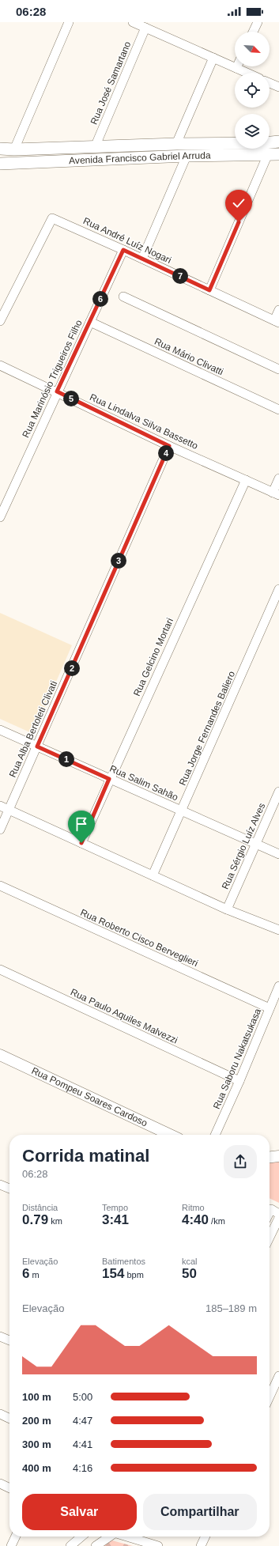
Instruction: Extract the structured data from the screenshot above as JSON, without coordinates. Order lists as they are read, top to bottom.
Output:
{
  "streets": {
    "main road": ["Avenida Francisco Gabriel Arruda"],
    "street": [
      "Rua José Samartano",
      "Rua André Luíz Nogari",
      "Rua Mário Clivatti",
      "Rua Marinósio Trigueiros Filho",
      "Rua Lindalva Silva Bassetto",
      "Rua Gelcino Mortari",
      "Rua Jorge Fernandes Baliero",
      "Rua Alba Bertoleti Clivati",
      "Rua Salim Sahão",
      "Rua Sérgio Luíz Alves",
      "Rua Roberto Cisco Berveglieri",
      "Rua Paulo Aquiles Malvezzi",
      "Rua Saboru Nakatsukasa",
      "Rua Pompeu Soares Cardoso"
    ]
  },
  "crossings": [
    ["Rua José Samartano", "Avenida Francisco Gabriel Arruda"],
    ["Rua André Luíz Nogari", "Rua Marinósio Trigueiros Filho"],
    ["Rua Mário Clivatti", "Rua Marinósio Trigueiros Filho"],
    ["Rua Marinósio Trigueiros Filho", "Rua Lindalva Silva Bassetto"],
    ["Rua Lindalva Silva Bassetto", "Rua Gelcino Mortari"],
    ["Rua Lindalva Silva Bassetto", "Rua Alba Bertoleti Clivati"],
    ["Rua Gelcino Mortari", "Rua Salim Sahão"],
    ["Rua Jorge Fernandes Baliero", "Rua Salim Sahão"],
    ["Rua Alba Bertoleti Clivati", "Rua Salim Sahão"],
    ["Rua Salim Sahão", "Rua Sérgio Luíz Alves"],
    ["Rua Roberto Cisco Berveglieri", "Rua Saboru Nakatsukasa"],
    ["Rua Paulo Aquiles Malvezzi", "Rua Saboru Nakatsukasa"]
  ],
  "north": "bottom right",
  "page": {
    "status": "06:28",
    "pins": [
      "7",
      "6",
      "5",
      "4",
      "3",
      "2",
      "1"
    ],
    "heading": ["Corrida matinal", "06:28"],
    "stats": [
      ["Distância", "0.79 km"],
      ["Tempo", "3:41"],
      ["Ritmo", "4:40 /km"],
      ["Elevação", "6 m"],
      ["Batimentos", "154 bpm"],
      ["kcal", "50"]
    ],
    "chart": ["Elevação", "185–189 m"],
    "list": [
      {
        "name": "100 m",
        "note": "5:00"
      },
      {
        "name": "200 m",
        "note": "4:47"
      },
      {
        "name": "300 m",
        "note": "4:41"
      },
      {
        "name": "400 m",
        "note": "4:16"
      }
    ],
    "buttons": ["Salvar", "Compartilhar"]
  }
}
